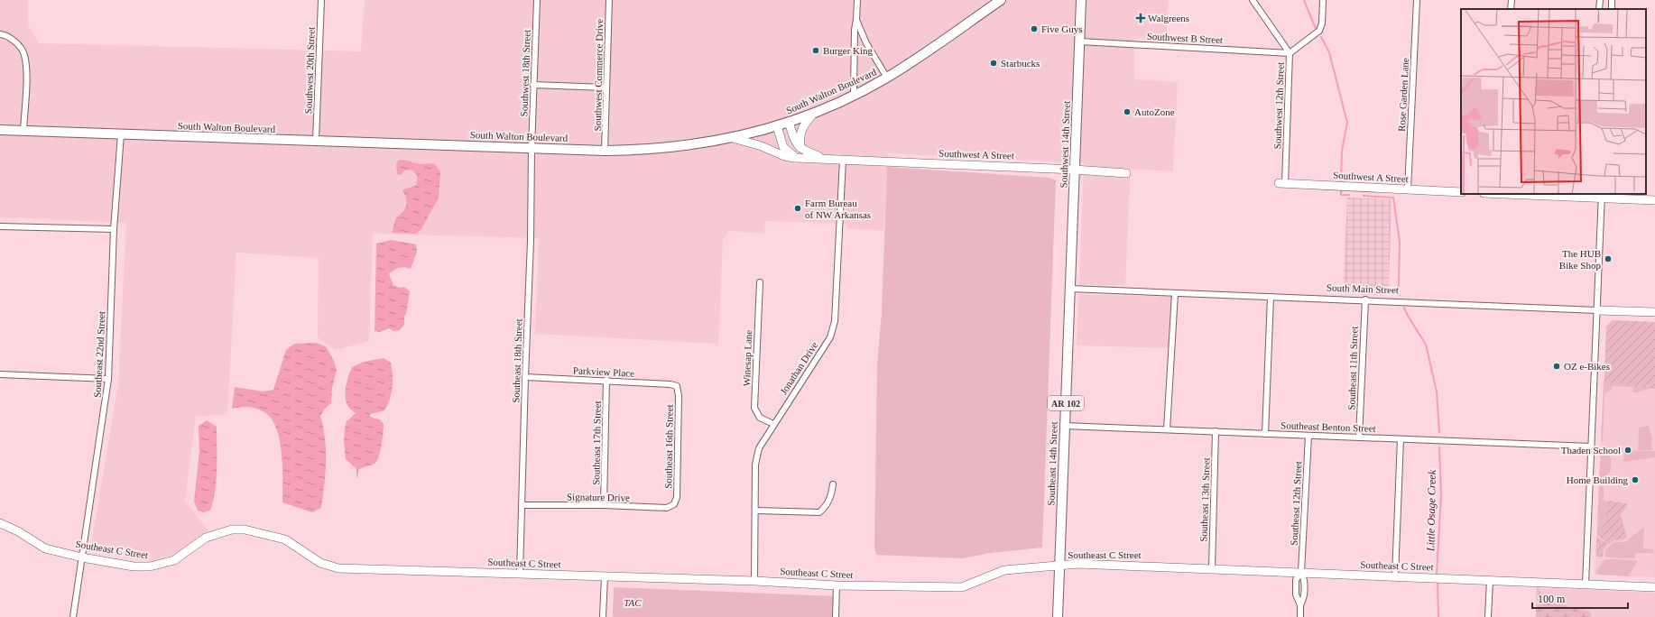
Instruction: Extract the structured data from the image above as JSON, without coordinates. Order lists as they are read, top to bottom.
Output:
{
  "streets": {
    "main road": [
      "South Walton Boulevard",
      "Southwest 14th Street",
      "AR 102",
      "Southeast 14th Street"
    ],
    "street": [
      "Southwest B Street",
      "Southwest 20th Street",
      "Southwest 18th Street",
      "Southwest Commerce Drive",
      "Rose Garden Lane",
      "Southwest 12th Street",
      "Southwest A Street",
      "South Main Street",
      "Southeast 22nd Street",
      "Winesap Lane",
      "Southeast 18th Street",
      "Jonathan Drive",
      "Southeast 11th Street",
      "Parkview Place",
      "Southeast Benton Street",
      "Southeast 17th Street",
      "Southeast 16th Street",
      "Signature Drive",
      "Southeast 13th Street",
      "Southeast 12th Street",
      "Southeast C Street"
    ]
  },
  "crossings": [
    ["Southwest B Street", "Southwest 12th Street"],
    ["Southwest B Street", "Southwest 14th Street"],
    ["Southwest 20th Street", "South Walton Boulevard"],
    ["Southwest 18th Street", "South Walton Boulevard"],
    ["Southwest 18th Street", "Southeast 18th Street"],
    ["Southwest Commerce Drive", "South Walton Boulevard"],
    ["South Walton Boulevard", "Southwest A Street"],
    ["South Walton Boulevard", "Southeast 22nd Street"],
    ["South Walton Boulevard", "Southeast 18th Street"],
    ["Rose Garden Lane", "Southwest A Street"],
    ["Southwest 12th Street", "Southwest A Street"],
    ["Southwest 14th Street", "Southwest A Street"],
    ["Southwest 14th Street", "South Main Street"],
    ["Southwest 14th Street", "Southeast 14th Street"],
    ["Southwest A Street", "Jonathan Drive"],
    ["South Main Street", "Southeast 11th Street"],
    ["South Main Street", "Southeast 14th Street"],
    ["Southeast 22nd Street", "Southeast C Street"],
    ["Winesap Lane", "Jonathan Drive"],
    ["Southeast 18th Street", "Parkview Place"],
    ["Southeast 18th Street", "Signature Drive"],
    ["Southeast 18th Street", "Southeast C Street"],
    ["Jonathan Drive", "Southeast C Street"],
    ["Southeast 11th Street", "Southeast Benton Street"],
    ["Parkview Place", "Southeast 17th Street"],
    ["Parkview Place", "Southeast 16th Street"],
    ["Southeast Benton Street", "Southeast 14th Street"],
    ["Southeast Benton Street", "Southeast 13th Street"],
    ["Southeast Benton Street", "Southeast 12th Street"],
    ["Southeast 17th Street", "Signature Drive"],
    ["Southeast 16th Street", "Signature Drive"],
    ["Southeast 14th Street", "Southeast C Street"],
    ["Southeast 13th Street", "Southeast C Street"],
    ["Southeast 12th Street", "Southeast C Street"]
  ],
  "water": ["Little Osage Creek"],
  "parks": ["TAC"],
  "places": {
    "health": ["Walgreens"],
    "other": [
      "Five Guys",
      "Burger King",
      "Starbucks",
      "AutoZone",
      "Farm Bureau of NW Arkansas",
      "The HUB Bike Shop",
      "OZ e-Bikes",
      "Thaden School",
      "Home Building"
    ]
  },
  "scale_bar": "100 m"
}
